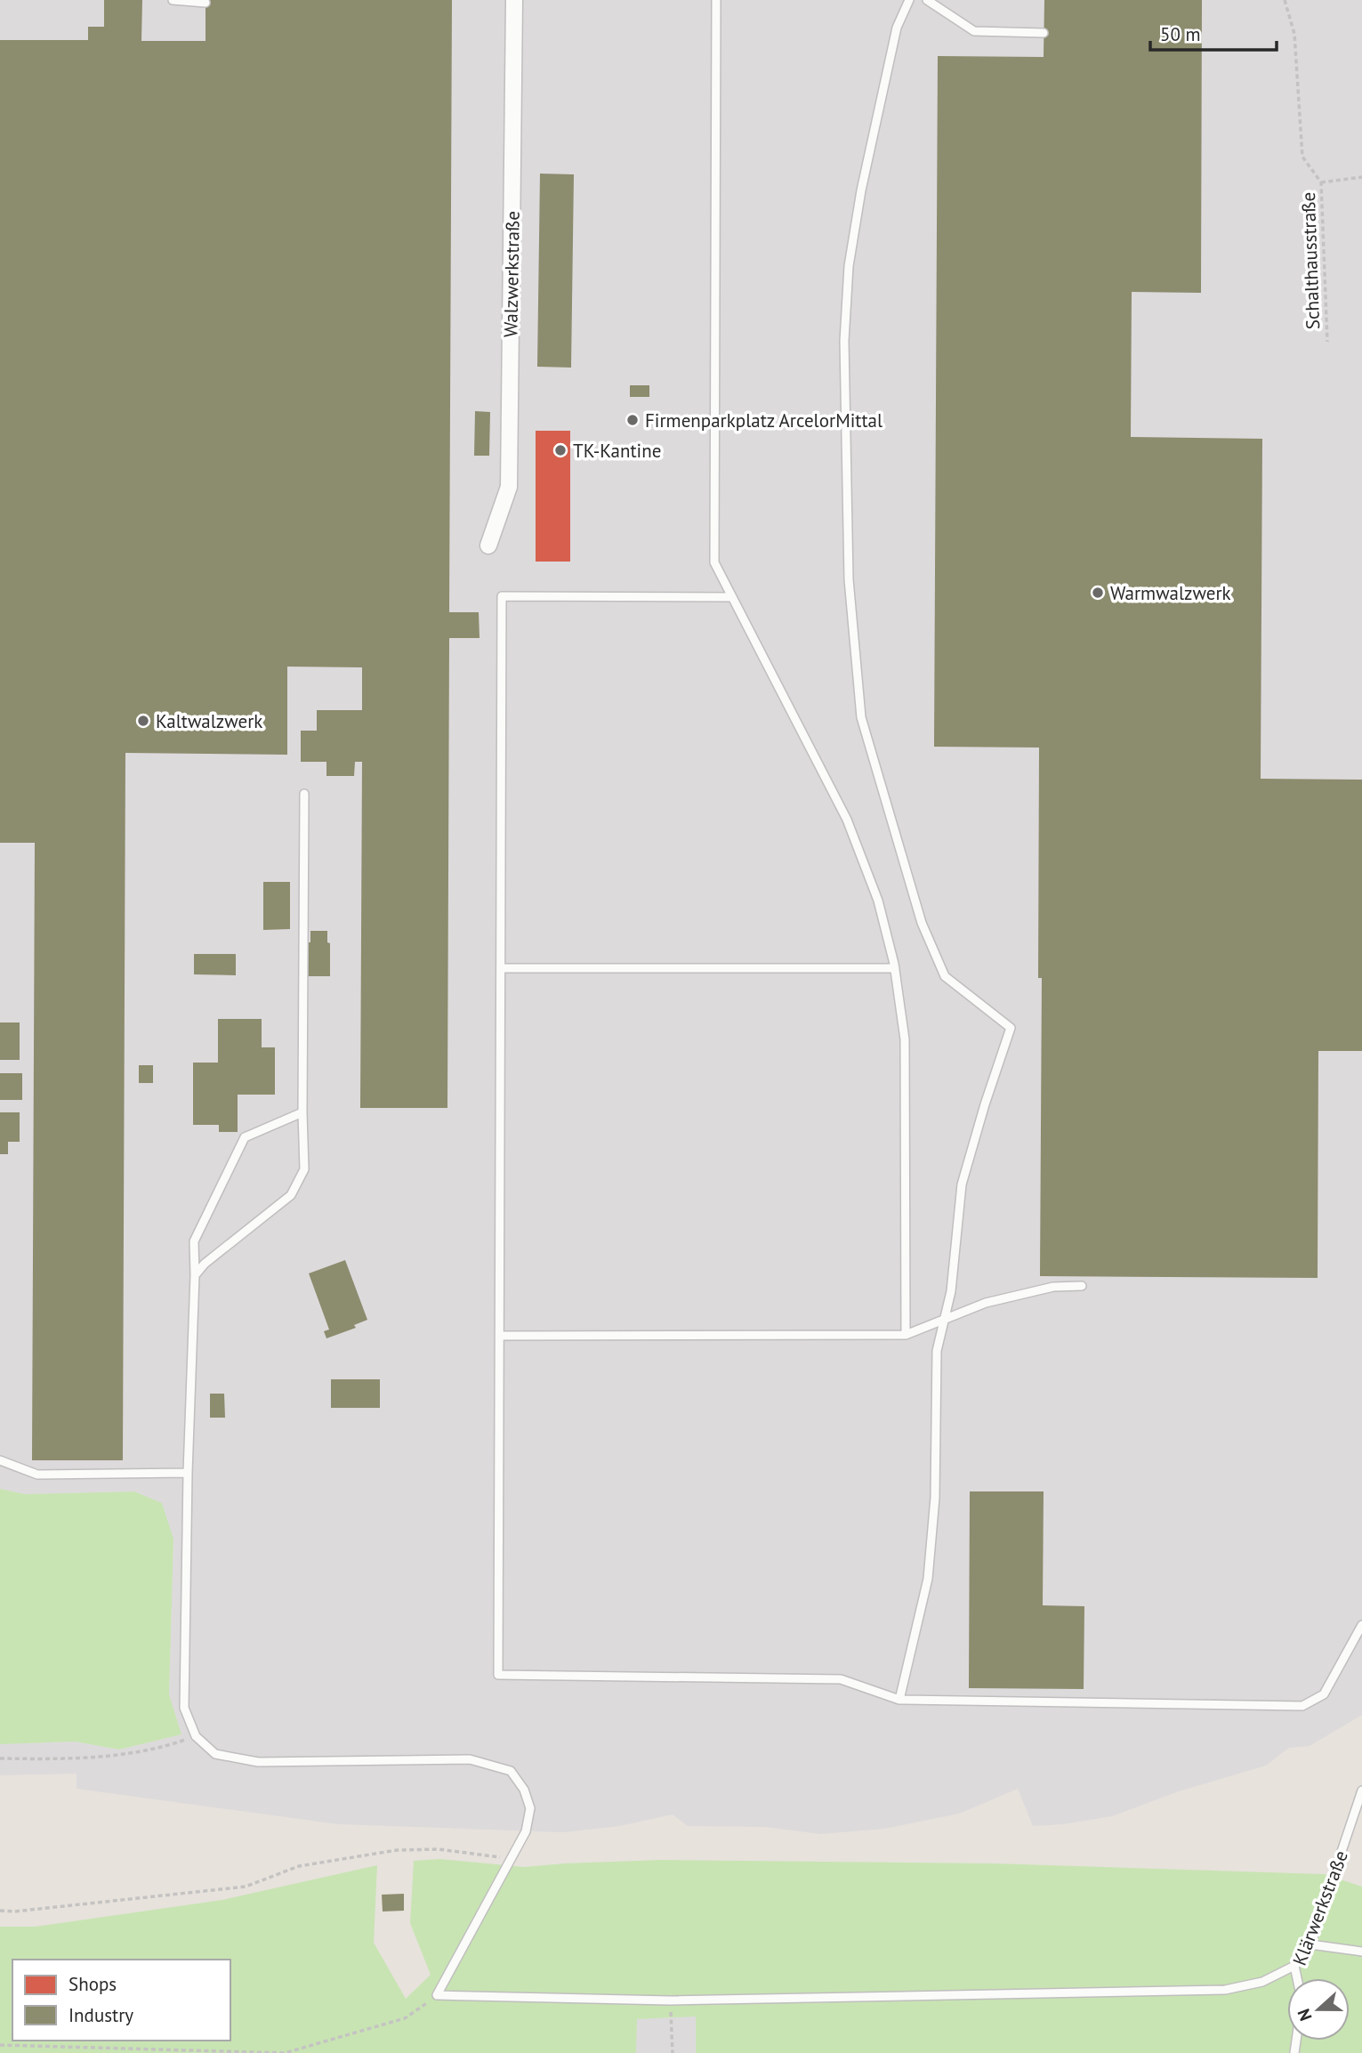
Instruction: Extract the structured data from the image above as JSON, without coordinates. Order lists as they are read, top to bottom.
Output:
{
  "streets": {
    "street": ["Walzwerkstraße"],
    "lane": ["Klärwerkstraße"],
    "path": ["Schalthausstraße"]
  },
  "places": [
    "Firmenparkplatz ArcelorMittal",
    "TK-Kantine",
    "Warmwalzwerk",
    "Kaltwalzwerk"
  ],
  "legend": ["Shops", "Industry"],
  "scale_bar": "50 m",
  "north": "left"
}
